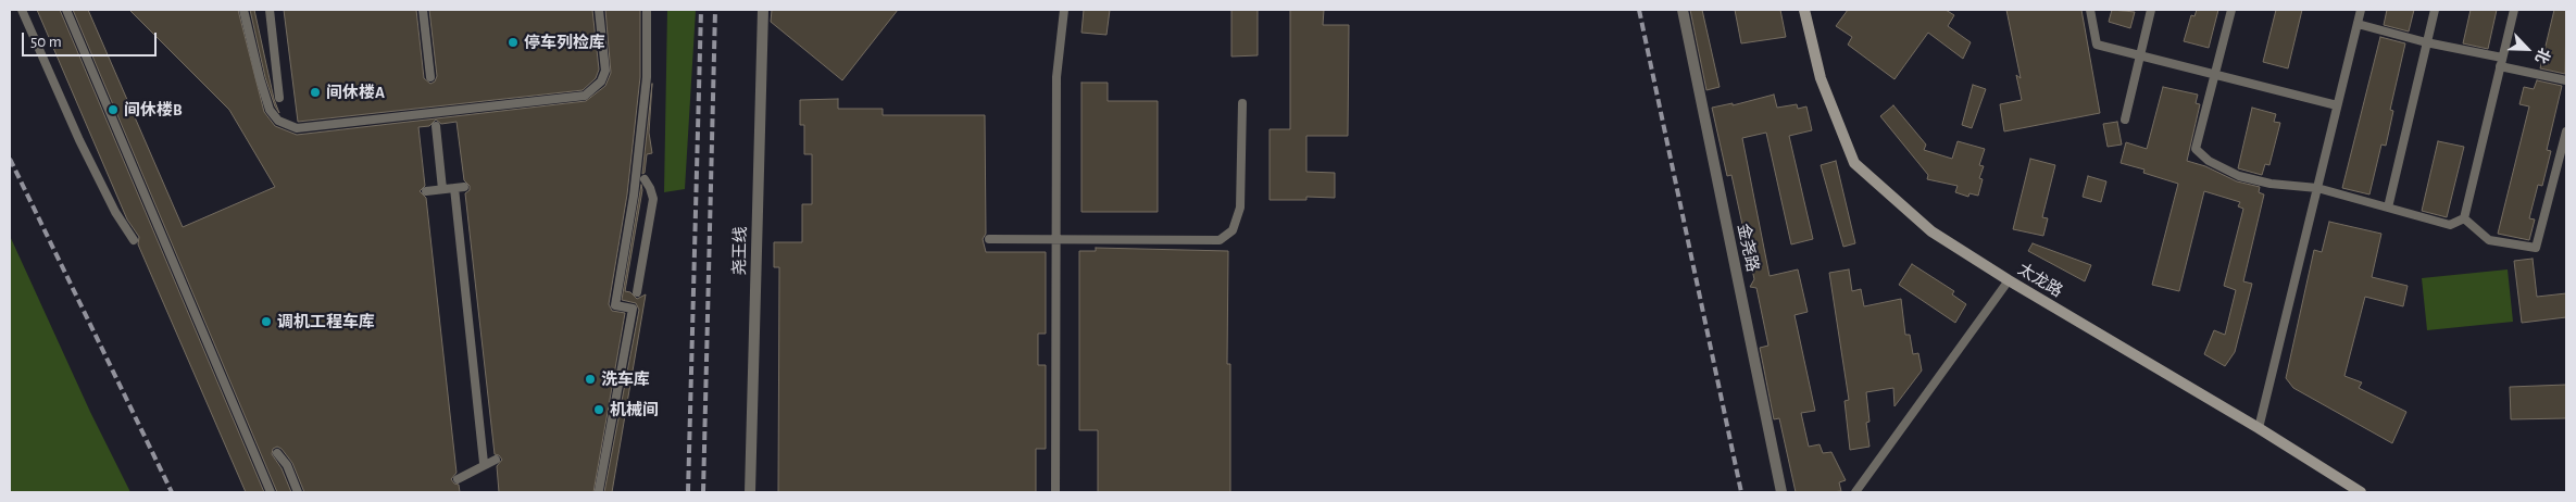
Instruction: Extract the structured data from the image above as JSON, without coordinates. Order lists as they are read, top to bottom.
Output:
{
  "streets": {
    "street": ["金尧路", "尧王线", "太龙路"]
  },
  "places": [
    "停车列检库",
    "间休楼A",
    "间休楼B",
    "调机工程车库",
    "洗车库",
    "机械间"
  ],
  "scale_bar": "50 m",
  "north": "bottom right"
}
